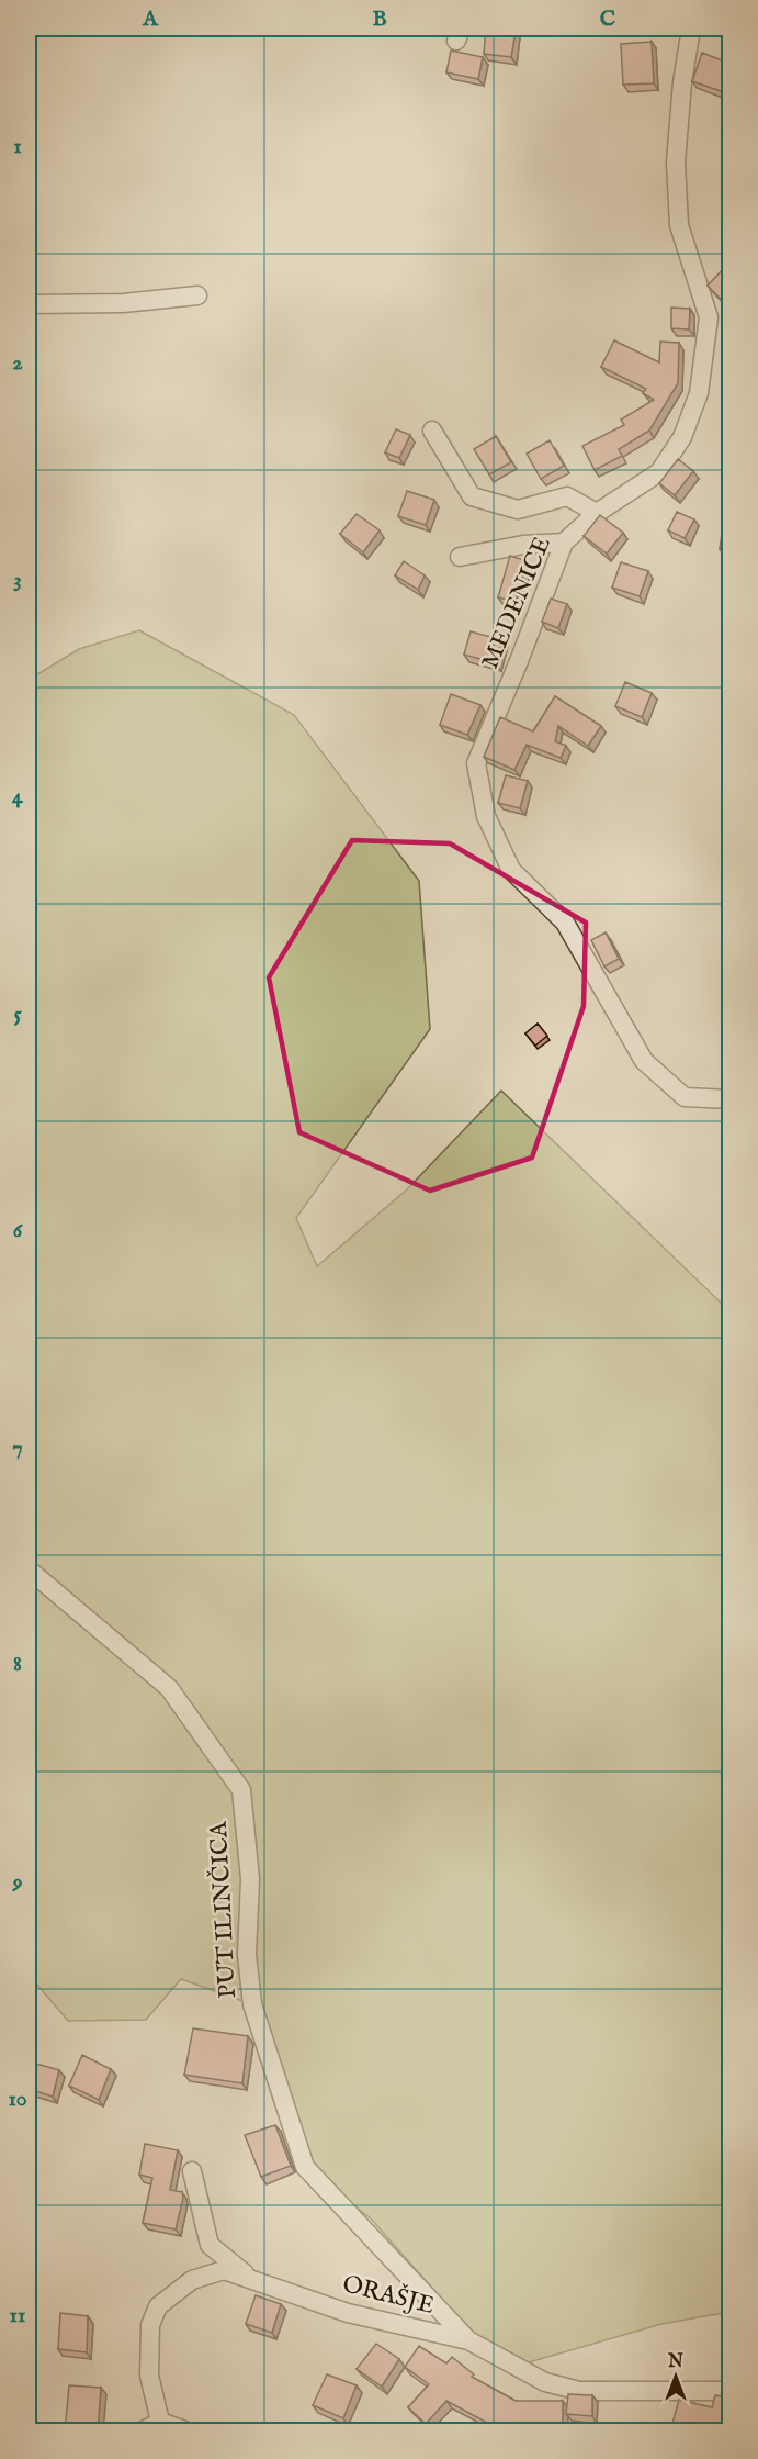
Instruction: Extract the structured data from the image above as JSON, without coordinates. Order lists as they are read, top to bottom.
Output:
{
  "streets": {
    "street": ["MEDENICE", "PUT ILINČICA", "ORAŠJE"]
  },
  "crossings": [
    ["PUT ILINČICA", "ORAŠJE"]
  ],
  "north": "top",
  "grid": {
    "columns": ["A", "B", "C"],
    "rows": [
      "1",
      "2",
      "3",
      "4",
      "5",
      "6",
      "7",
      "8",
      "9",
      "10",
      "11"
    ]
  }
}
